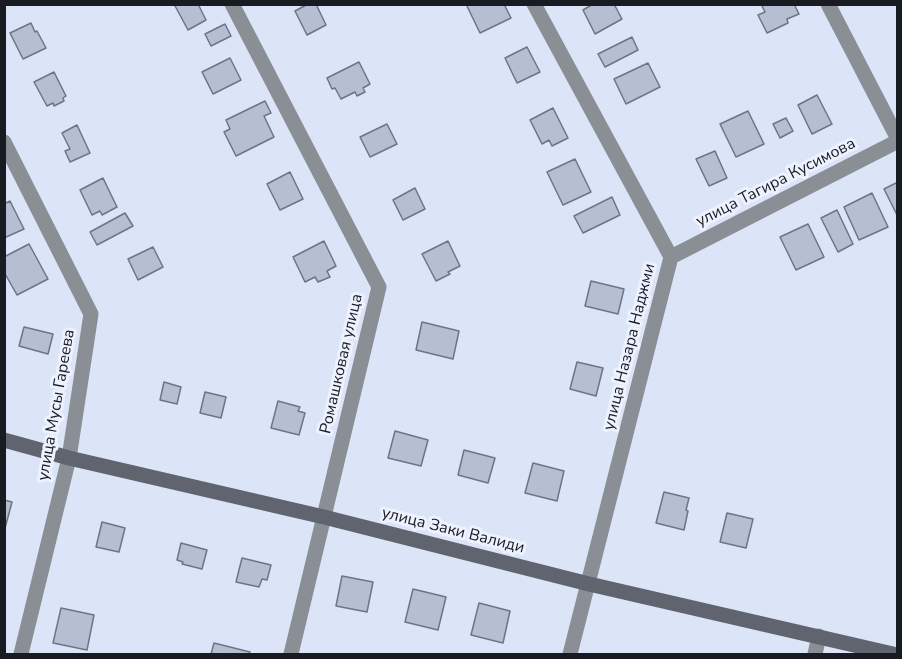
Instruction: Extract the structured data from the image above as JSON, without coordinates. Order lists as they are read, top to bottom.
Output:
{
  "streets": {
    "street": [
      "улица Тагира Кусимова",
      "улица Назара Наджми",
      "Ромашковая улица",
      "улица Мусы Гареева",
      "улица Заки Валиди"
    ]
  },
  "crossings": [
    ["улица Тагира Кусимова", "улица Назара Наджми"],
    ["улица Назара Наджми", "улица Заки Валиди"],
    ["Ромашковая улица", "улица Заки Валиди"],
    ["улица Мусы Гареева", "улица Заки Валиди"]
  ]
}
